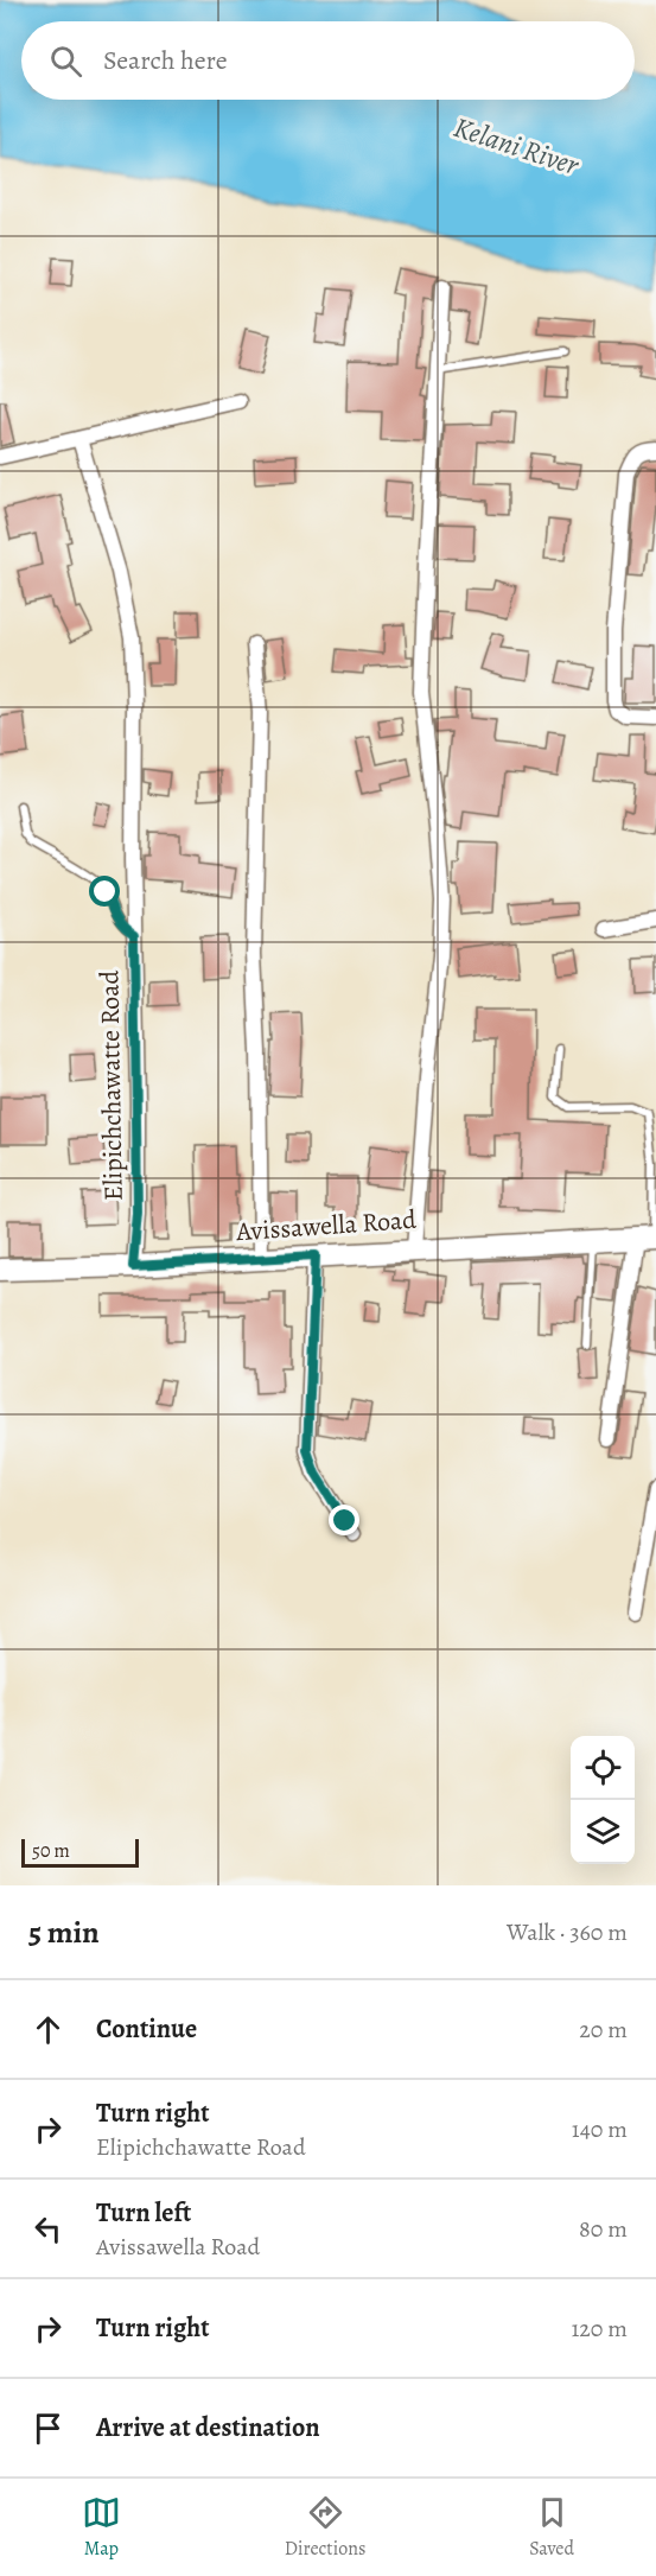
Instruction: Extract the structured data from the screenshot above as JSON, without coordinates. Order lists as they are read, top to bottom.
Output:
{
  "streets": {
    "main road": ["Avissawella Road"],
    "street": ["Elipichchawatte Road"]
  },
  "crossings": [
    ["Elipichchawatte Road", "Avissawella Road"]
  ],
  "water": ["Kelani River"],
  "scale_bar": "50 m",
  "page": {
    "search": "Search here",
    "scale": "50 m",
    "heading": ["5 min", "Walk · 360 m"],
    "list": [
      ["Continue", "20 m"],
      ["Turn right", "Elipichchawatte Road", "140 m"],
      ["Turn left", "Avissawella Road", "80 m"],
      ["Turn right", "120 m"],
      "Arrive at destination"
    ],
    "nav": ["Map", "Directions", "Saved"]
  }
}
